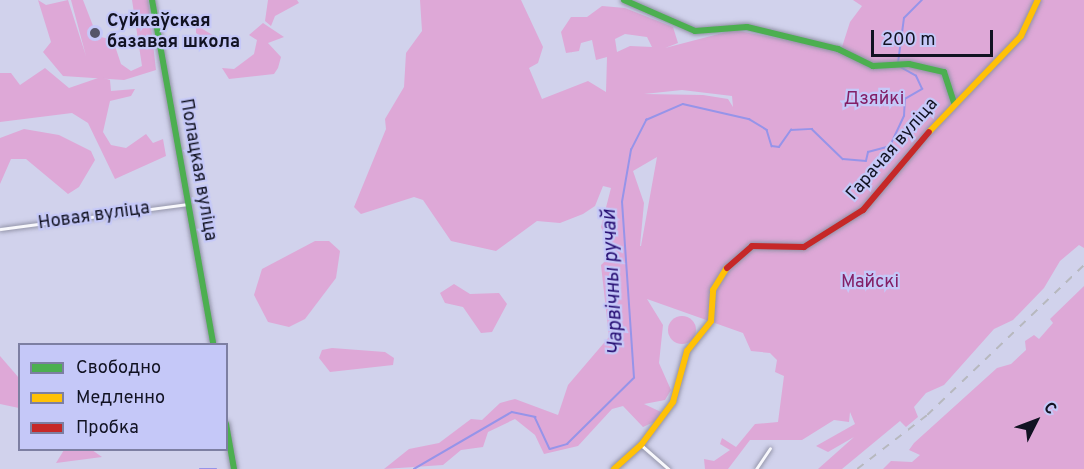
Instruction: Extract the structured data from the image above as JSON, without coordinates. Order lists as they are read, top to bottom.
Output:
{
  "streets": {
    "street": ["Гарачая вуліца", "Полацкая вуліца", "Новая вуліца"]
  },
  "crossings": [
    ["Полацкая вуліца", "Новая вуліца"]
  ],
  "water": ["Чарвічны ручай"],
  "parks": ["Дзяйкі", "Майскі"],
  "places": ["Суйкаўская базавая школа"],
  "legend": ["Свободно", "Медленно", "Пробка"],
  "scale_bar": "200 m",
  "north": "top right"
}
